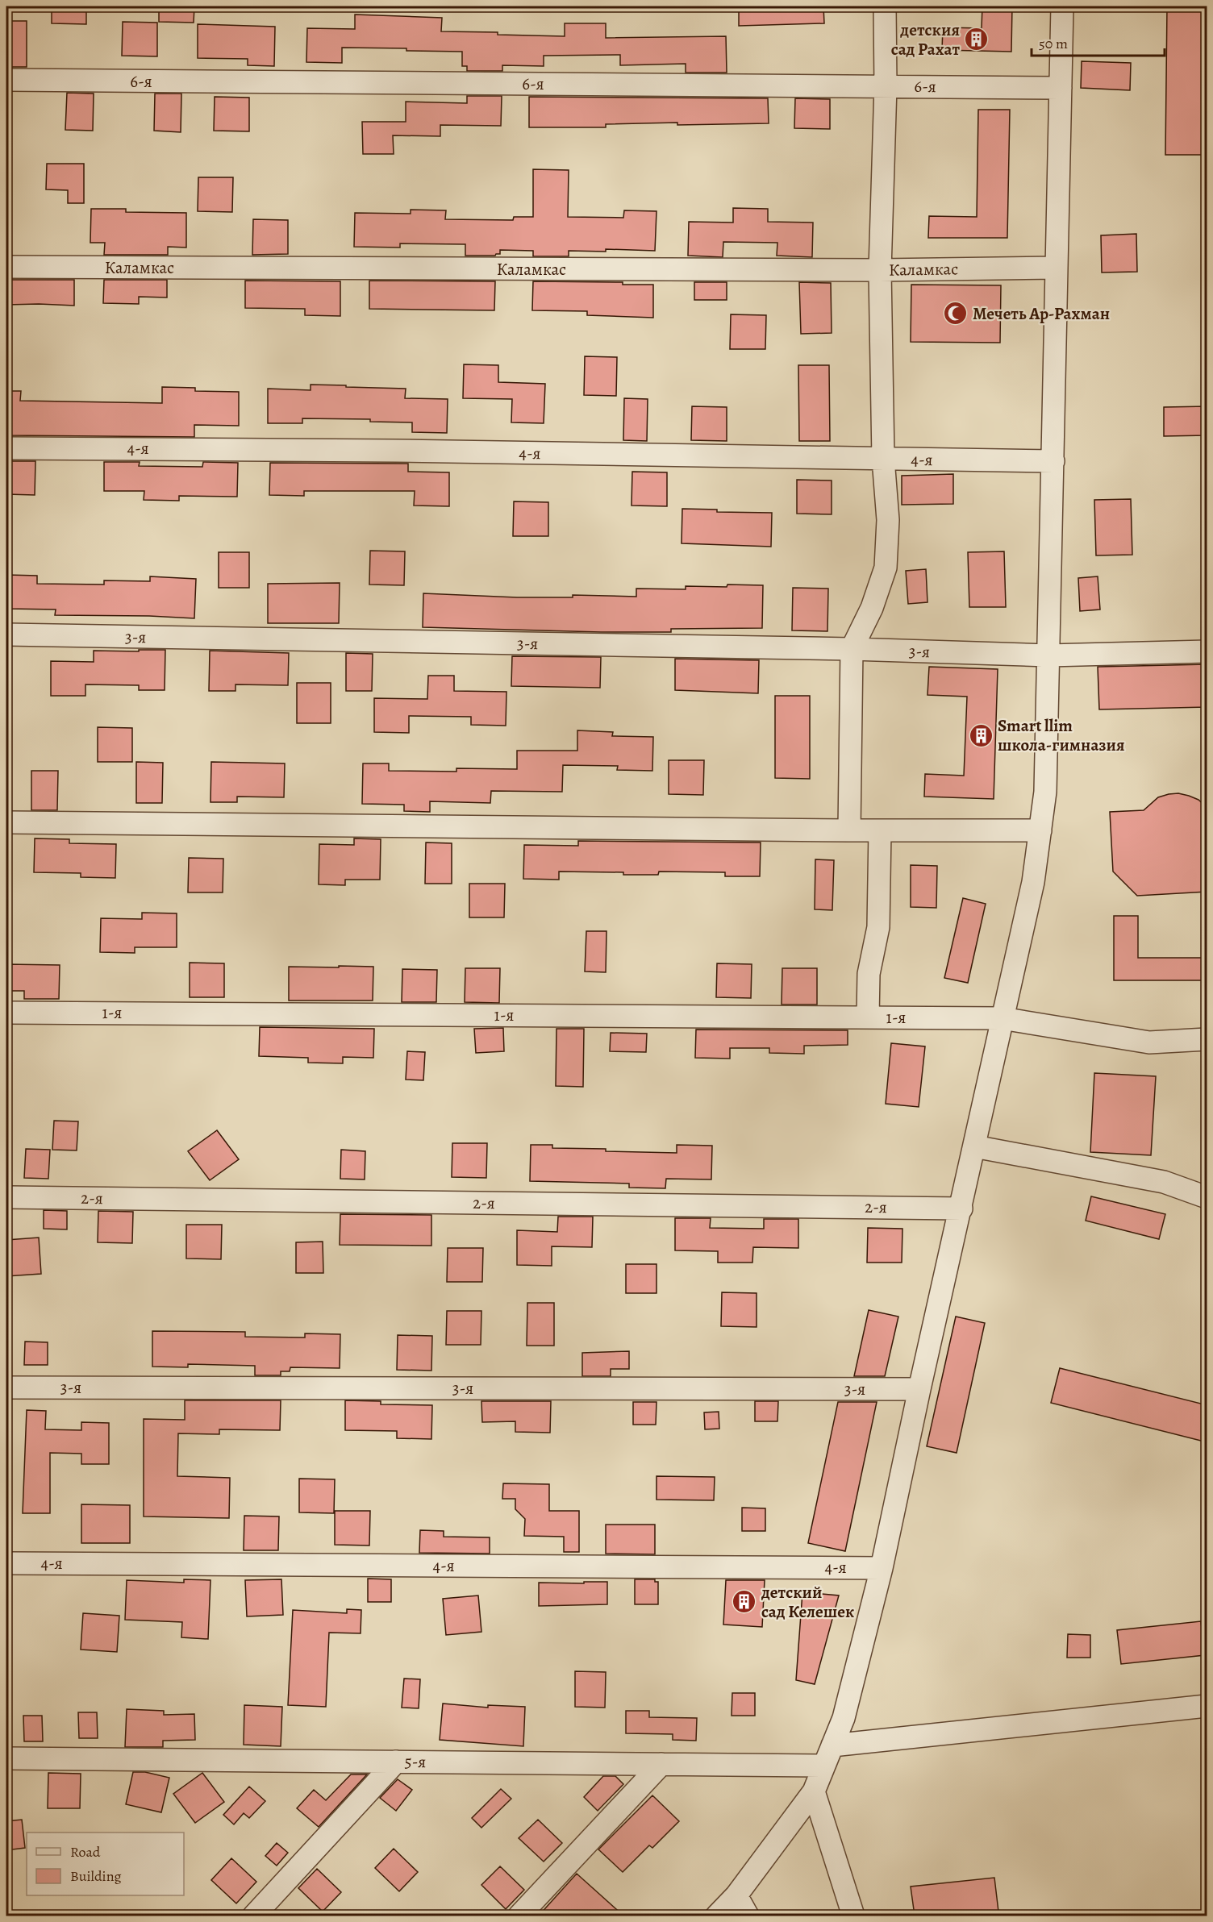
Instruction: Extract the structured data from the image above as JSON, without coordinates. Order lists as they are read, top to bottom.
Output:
{
  "streets": {
    "street": [
      "6-я",
      "Каламкас",
      "4-я",
      "3-я",
      "1-я",
      "2-я",
      "5-я"
    ]
  },
  "places": {
    "building": ["детския сад Рахат", "Smart llim школа-гимназия", "детский сад Келешек"],
    "mosque": ["Мечеть Ар-Рахман"]
  },
  "legend": ["Road", "Building"],
  "scale_bar": "50 m"
}
